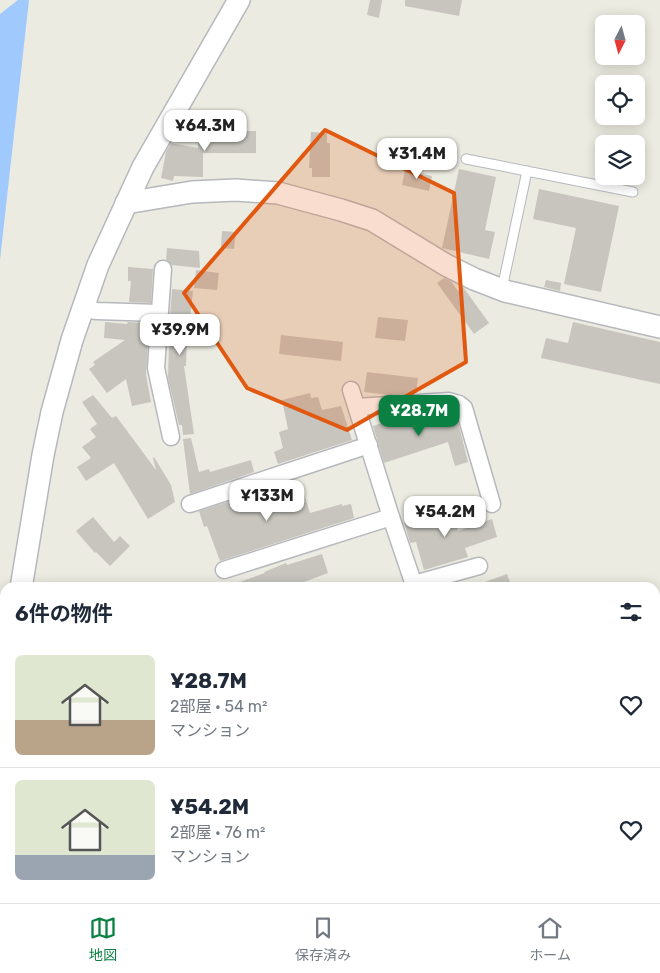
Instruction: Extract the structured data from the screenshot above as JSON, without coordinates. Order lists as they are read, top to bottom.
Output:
{
  "north": "bottom",
  "page": {
    "price": [
      "¥64.3M",
      "¥31.4M",
      "¥39.9M",
      "¥28.7M",
      "¥133M",
      "¥54.2M"
    ],
    "heading": "6件の物件",
    "list": [
      {
        "name": "¥28.7M",
        "note": "2部屋 · 54 m² · マンション"
      },
      {
        "name": "¥54.2M",
        "note": "2部屋 · 76 m² · マンション"
      }
    ],
    "tabs": ["地図", "保存済み", "ホーム"]
  }
}
